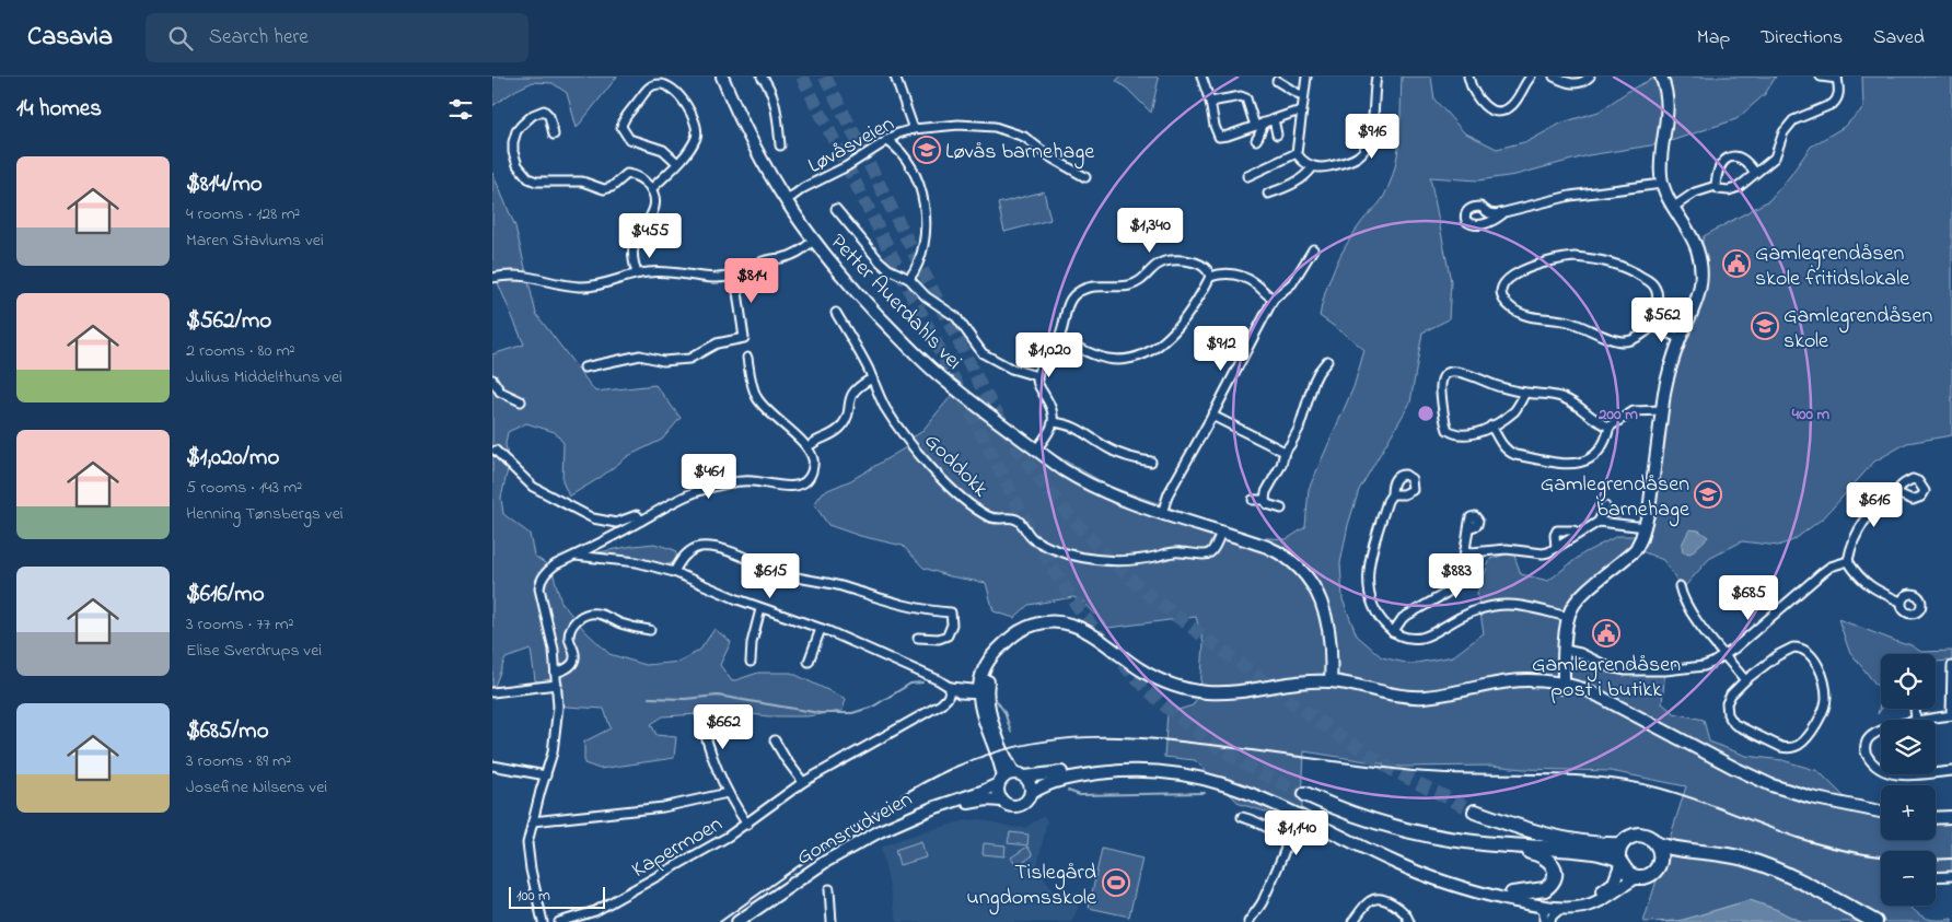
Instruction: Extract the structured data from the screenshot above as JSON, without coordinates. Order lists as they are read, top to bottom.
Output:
{
  "streets": {
    "street": [
      "Løvåsveien",
      "Petter Auerdahls vei",
      "Goddokk",
      "Gomsrudveien",
      "Kapermoen"
    ]
  },
  "crossings": [
    ["Løvåsveien", "Petter Auerdahls vei"],
    ["Petter Auerdahls vei", "Goddokk"]
  ],
  "places": {
    "school or university": ["Løvås barnehage", "Gamlegrendåsen skole", "Gamlegrendåsen barnehage"],
    "public building": ["Gamlegrendåsen skole fritidslokale", "Gamlegrendåsen post i butikk"],
    "sports": ["Tislegård ungdomsskole"]
  },
  "scale_bar": "100 m",
  "page": {
    "header": "Casavia",
    "search": "Search here",
    "nav": ["Map", "Directions", "Saved"],
    "heading": "14 homes",
    "price": [
      "$916",
      "$1,340",
      "$455",
      "$814",
      "$562",
      "$912",
      "$1,020",
      "$461",
      "$616",
      "$615",
      "$883",
      "$685",
      "$662",
      "$1,140"
    ],
    "list": [
      {
        "name": "$814/mo",
        "note": "4 rooms · 128 m² · Maren Stavlums vei"
      },
      {
        "name": "$562/mo",
        "note": "2 rooms · 80 m² · Julius Middelthuns vei"
      },
      {
        "name": "$1,020/mo",
        "note": "5 rooms · 143 m² · Henning Tønsbergs vei"
      },
      {
        "name": "$616/mo",
        "note": "3 rooms · 77 m² · Elise Sverdrups vei"
      },
      {
        "name": "$685/mo",
        "note": "3 rooms · 89 m² · Josefine Nilsens vei"
      }
    ],
    "map_buttons": ["+", "−"],
    "scale": "100 m"
  },
  "rings": ["200 m", "400 m"]
}
